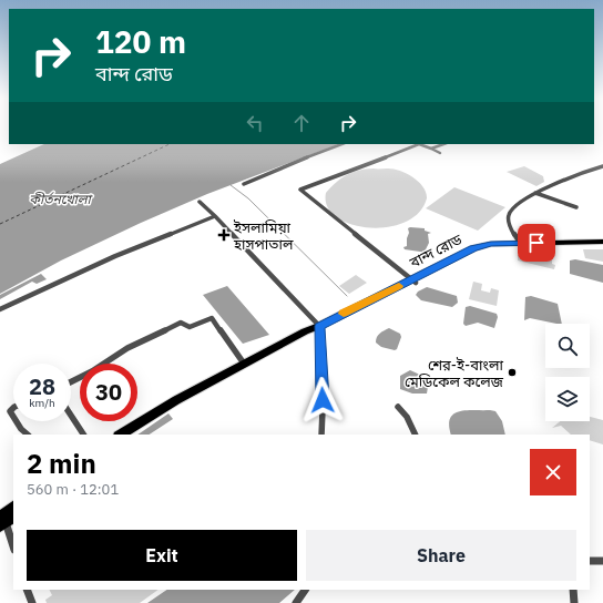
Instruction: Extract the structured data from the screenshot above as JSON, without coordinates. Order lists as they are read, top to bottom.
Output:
{
  "streets": {
    "highway": ["বান্দ রোড"]
  },
  "water": ["কীর্তনখোলা"],
  "places": {
    "health": ["ইসলামিয়া হাসপাতাল"],
    "other": ["শের-ই-বাংলা মেডিকেল কলেজ"]
  },
  "page": {
    "turn": ["120 m", "বান্দ রোড"],
    "speed": "28 km/h",
    "limit": "30",
    "heading": ["2 min", "560 m · 12:01"],
    "buttons": ["Exit", "Share"]
  }
}
